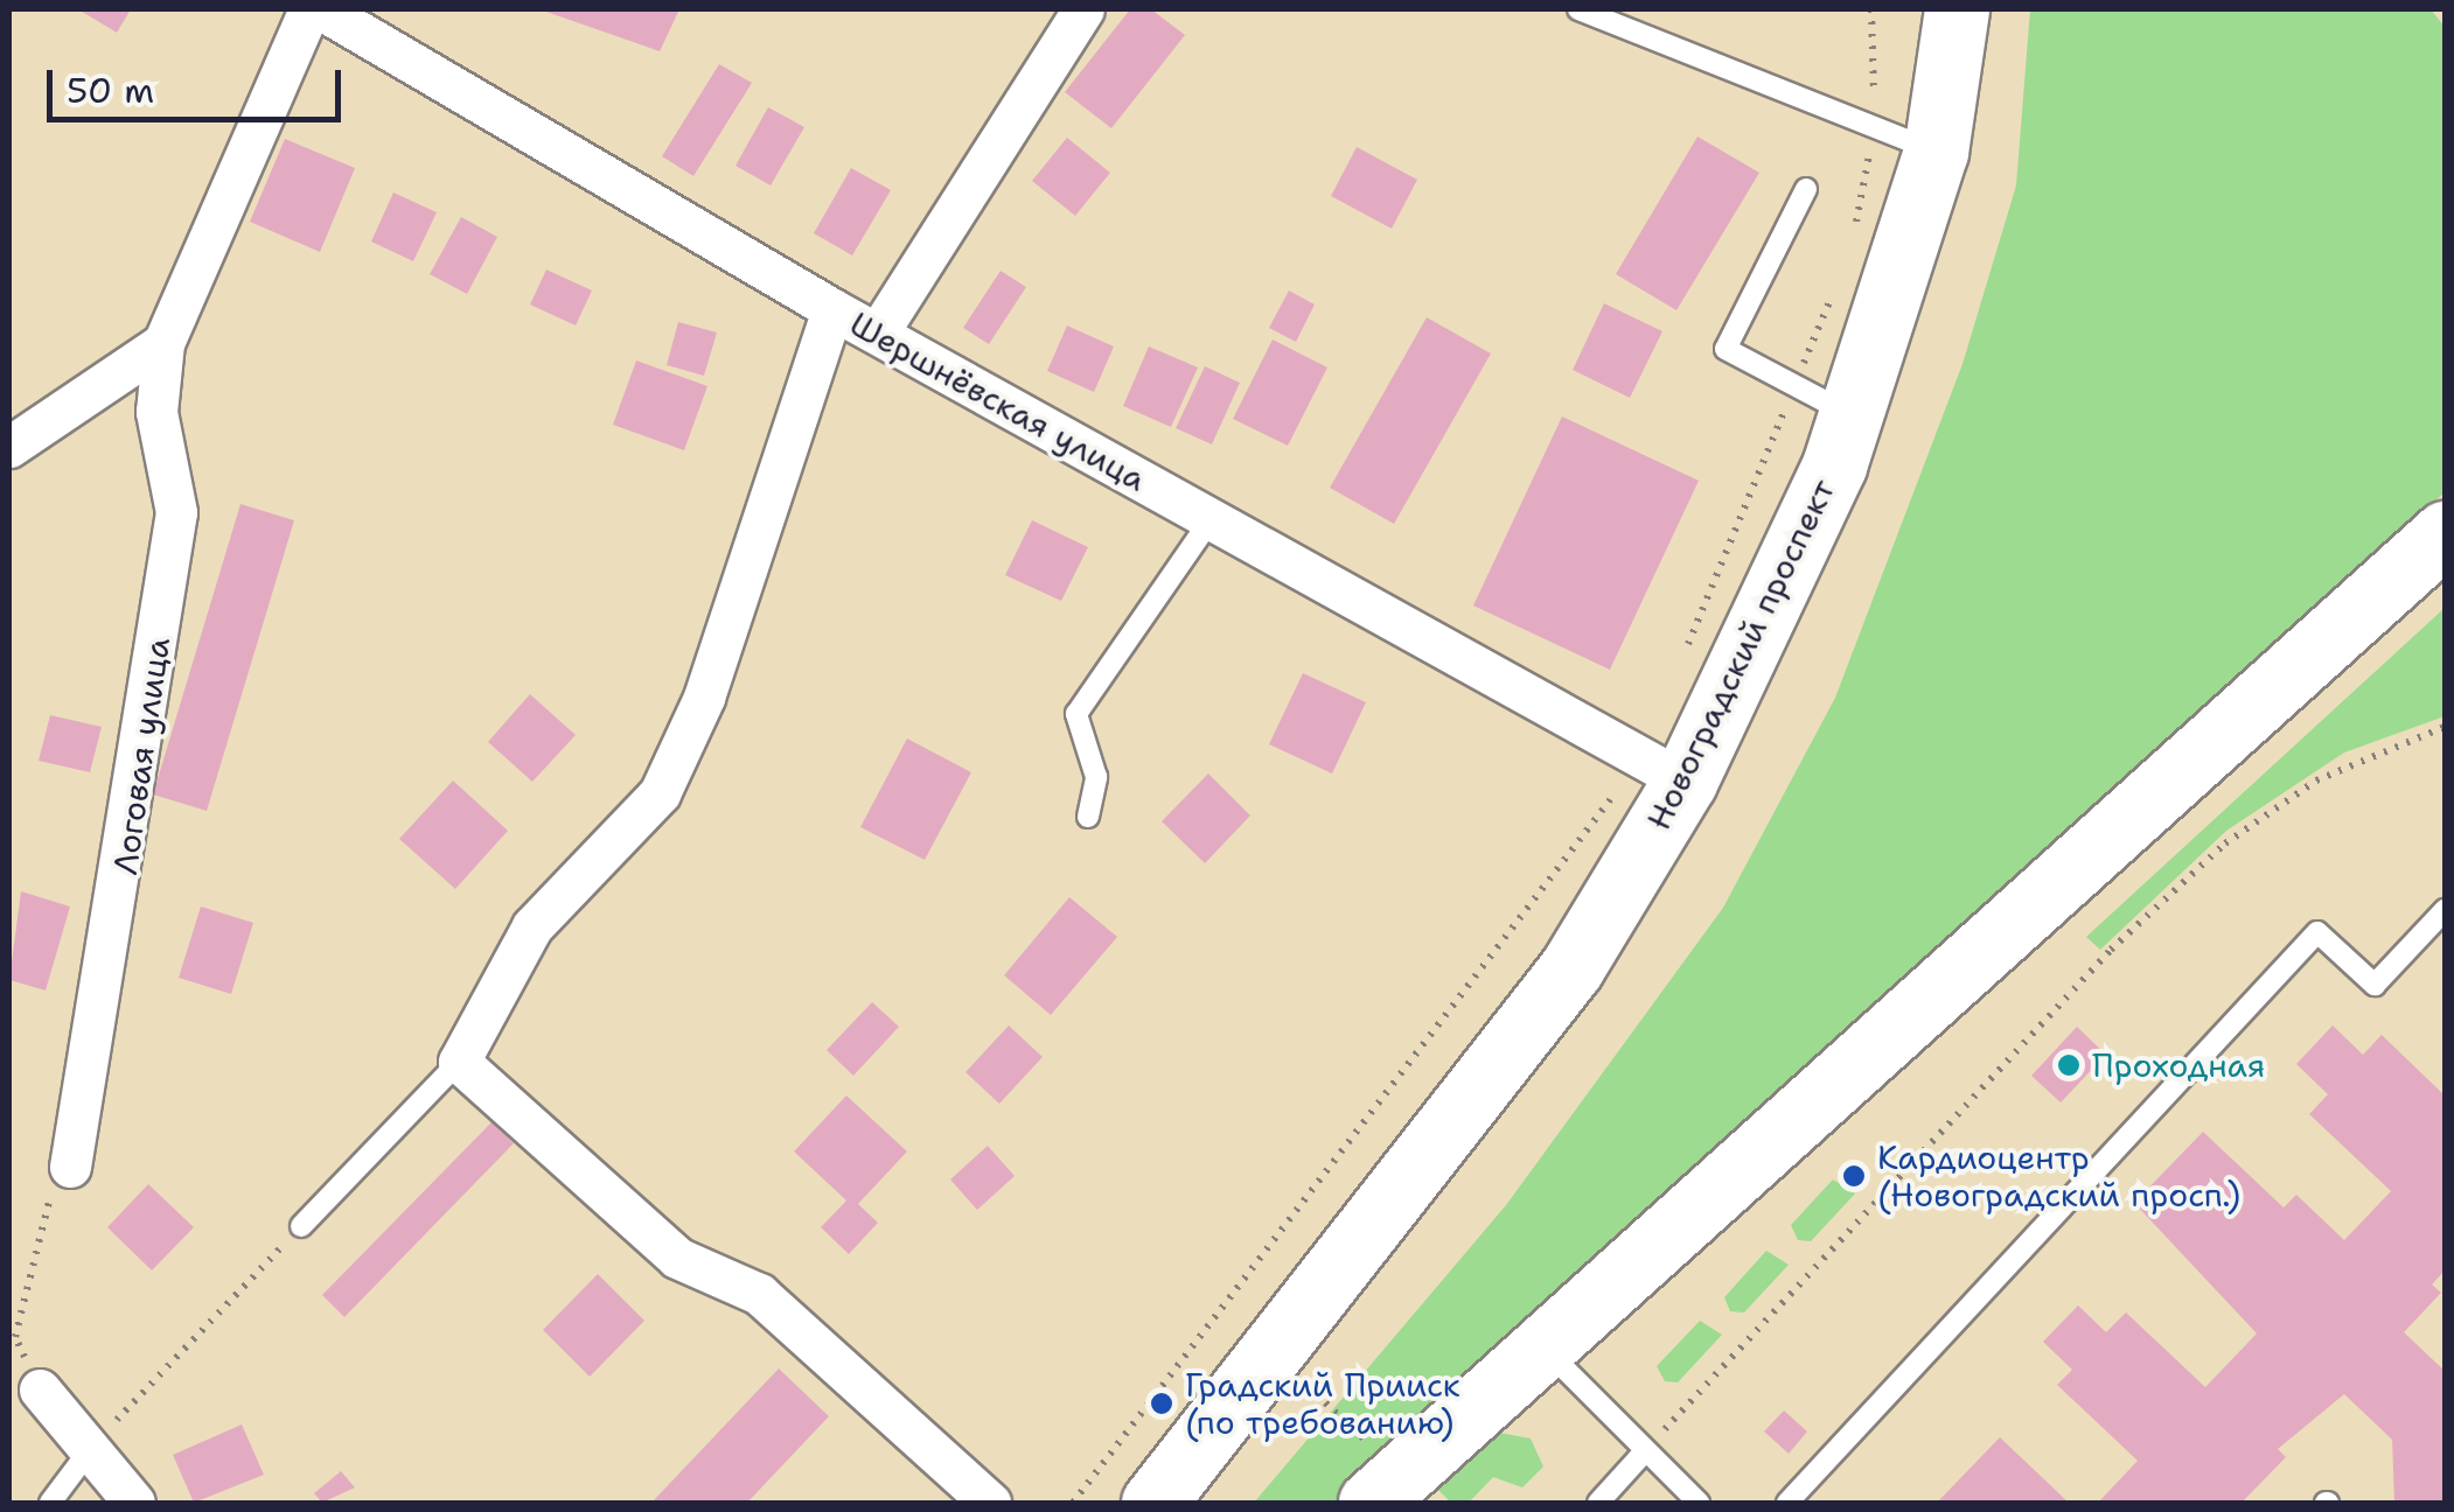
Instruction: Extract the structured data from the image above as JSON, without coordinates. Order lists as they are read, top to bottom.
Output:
{
  "streets": {
    "main road": ["Новоградский проспект"],
    "street": ["Шершнёвская улица", "Логовая улица"]
  },
  "crossings": [
    ["Шершнёвская улица", "Новоградский проспект"]
  ],
  "places": ["Проходная", "Кардиоцентр (Новоградский просп.)", "Градский Прииск (по требованию)"],
  "scale_bar": "50 m"
}
